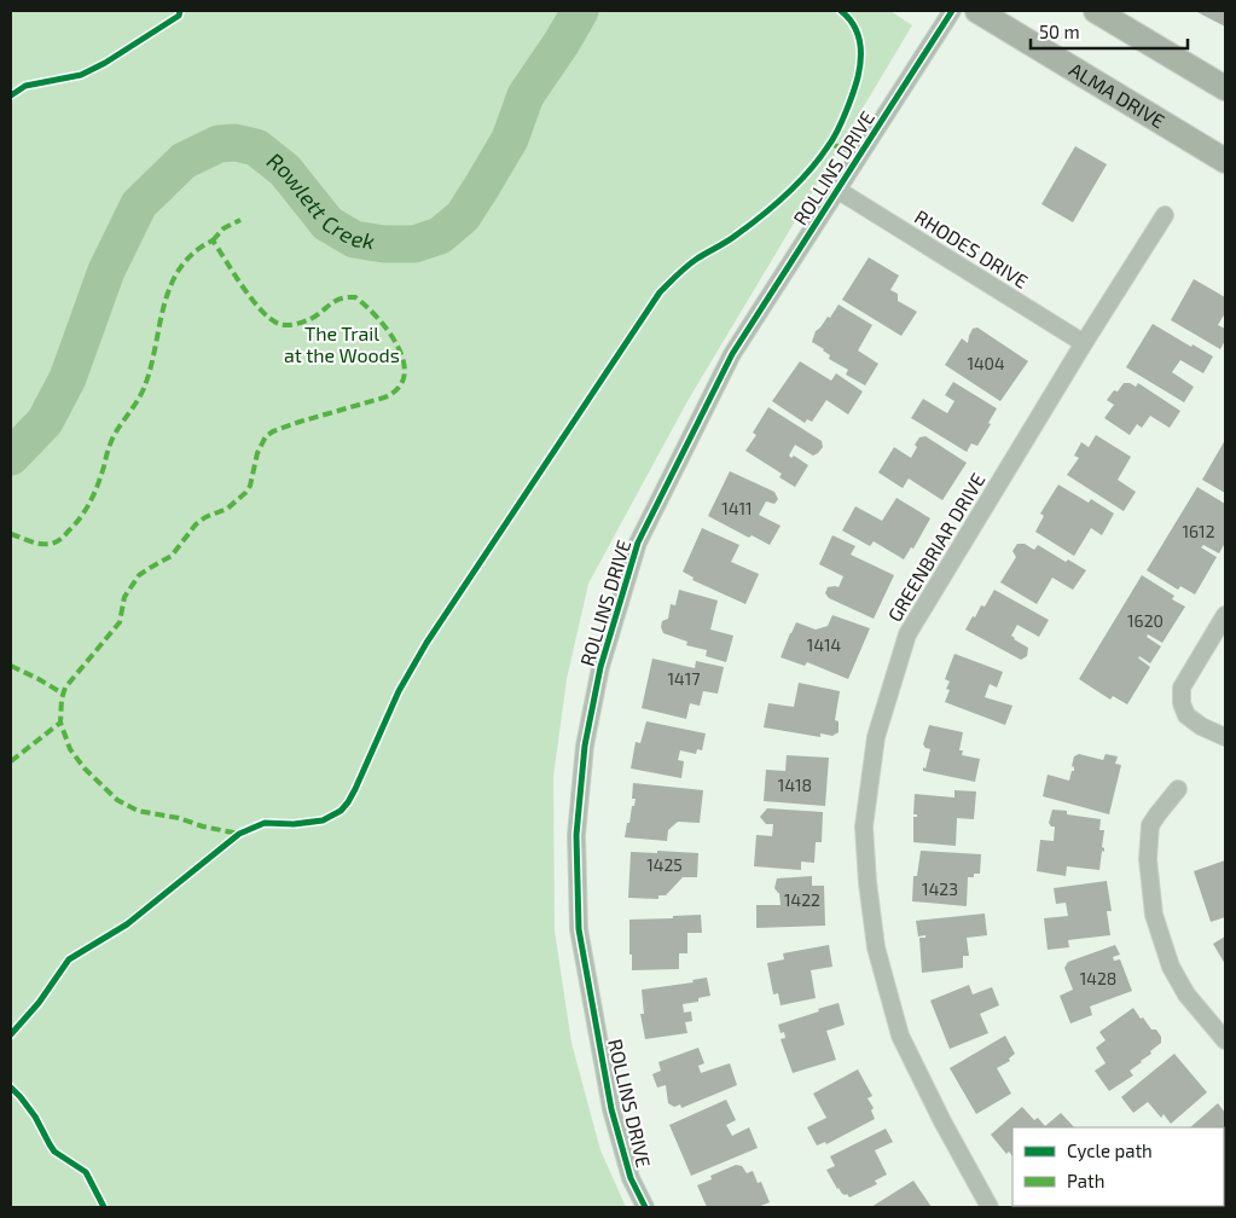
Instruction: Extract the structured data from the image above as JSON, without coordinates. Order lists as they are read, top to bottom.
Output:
{
  "streets": {
    "main road": ["ALMA DRIVE"],
    "street": ["ROLLINS DRIVE", "RHODES DRIVE", "GREENBRIAR DRIVE"]
  },
  "crossings": [
    ["ROLLINS DRIVE", "RHODES DRIVE"],
    ["RHODES DRIVE", "GREENBRIAR DRIVE"]
  ],
  "water": ["Rowlett Creek"],
  "parks": ["The Trail at the Woods"],
  "house_numbers": [
    "1404",
    "1411",
    "1612",
    "1620",
    "1414",
    "1417",
    "1418",
    "1425",
    "1423",
    "1422",
    "1428"
  ],
  "legend": ["Cycle path", "Path"],
  "scale_bar": "50 m"
}
